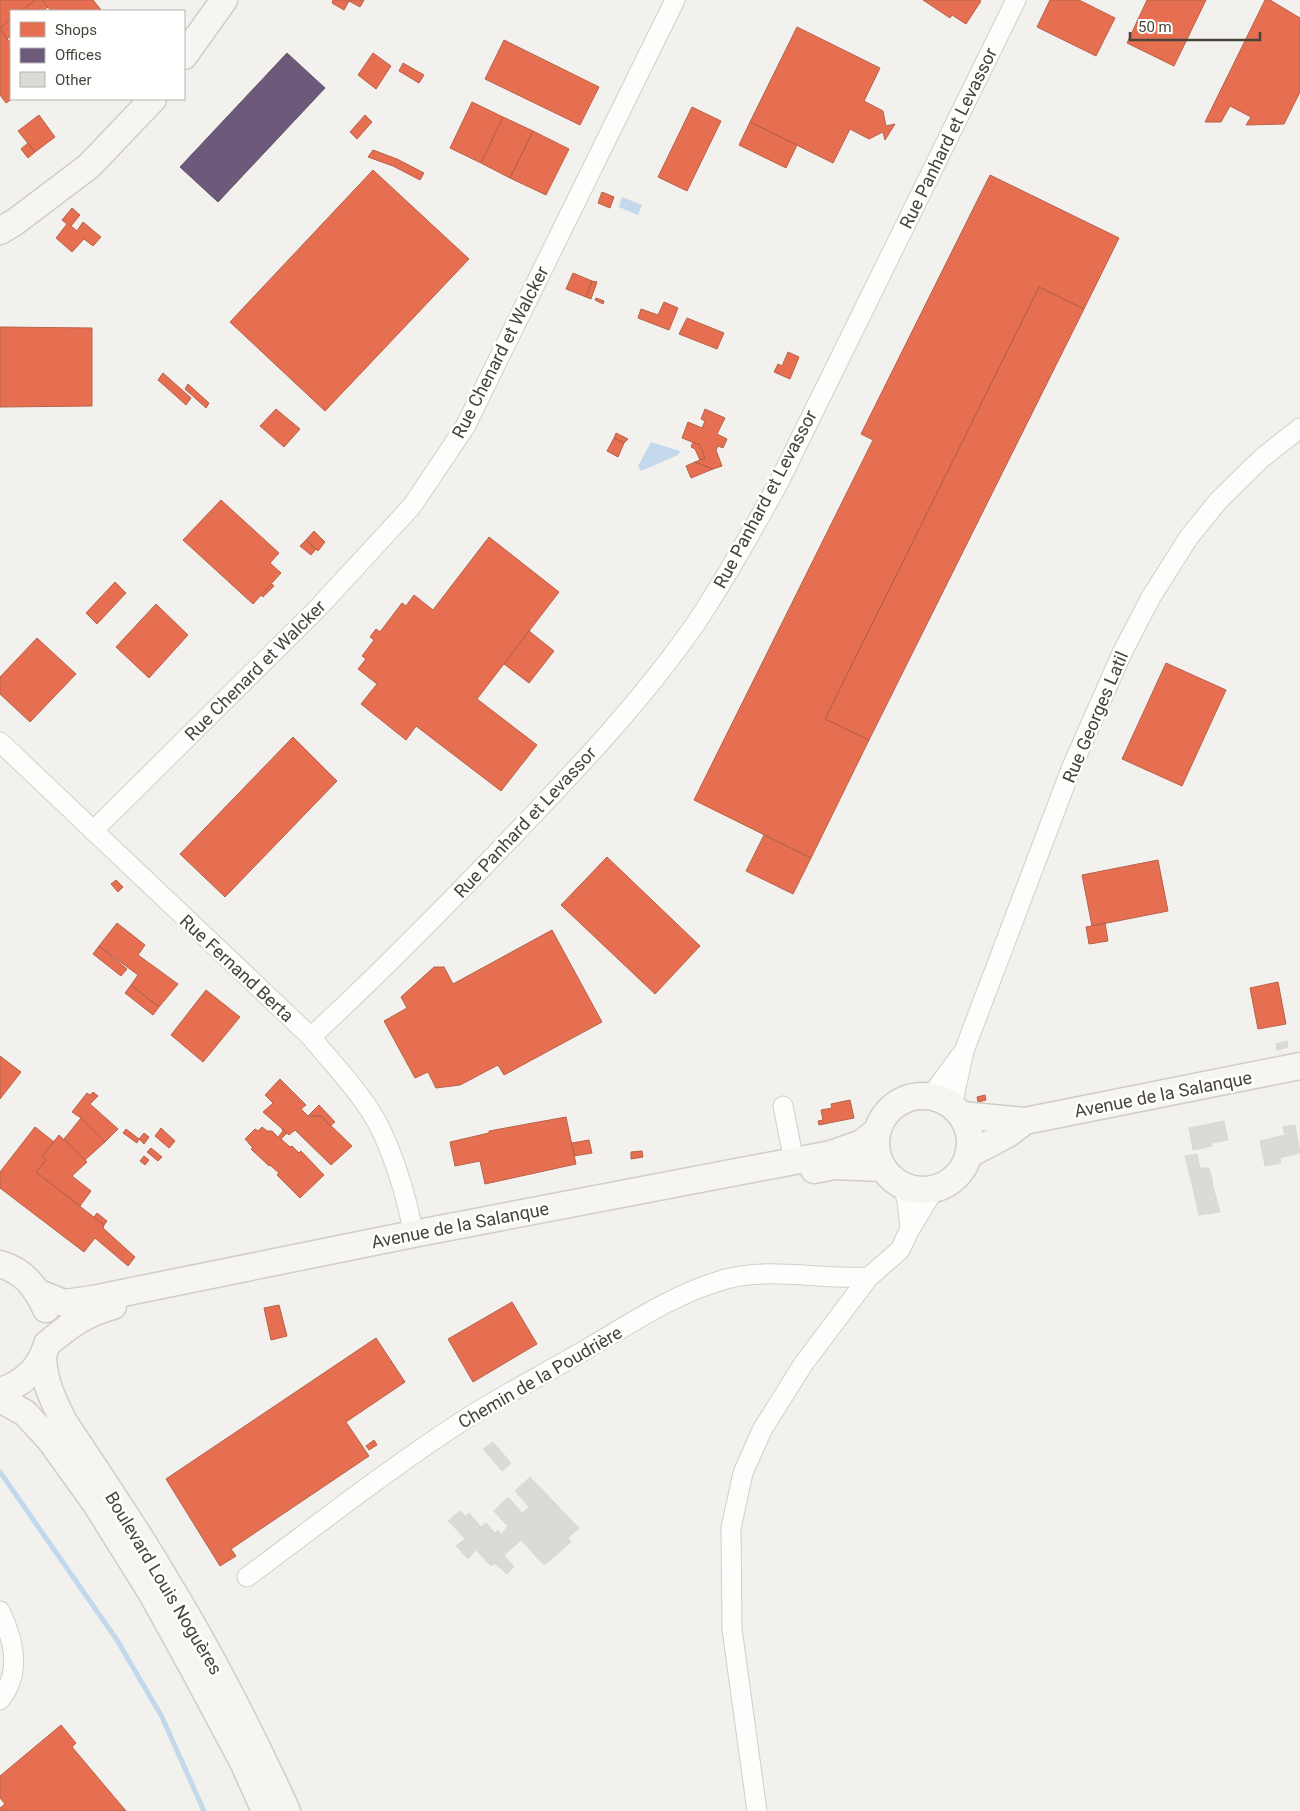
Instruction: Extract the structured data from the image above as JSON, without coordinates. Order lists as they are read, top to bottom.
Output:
{
  "streets": {
    "main road": ["Avenue de la Salanque", "Boulevard Louis Noguères"],
    "street": [
      "Rue Panhard et Levassor",
      "Rue Chenard et Walcker",
      "Rue Georges Latil",
      "Rue Fernand Berta",
      "Chemin de la Poudrière"
    ]
  },
  "crossings": [
    ["Rue Panhard et Levassor", "Rue Fernand Berta"],
    ["Rue Chenard et Walcker", "Rue Fernand Berta"],
    ["Rue Georges Latil", "Avenue de la Salanque"],
    ["Rue Fernand Berta", "Avenue de la Salanque"],
    ["Avenue de la Salanque", "Boulevard Louis Noguères"]
  ],
  "legend": ["Shops", "Offices", "Other"],
  "scale_bar": "50 m"
}
